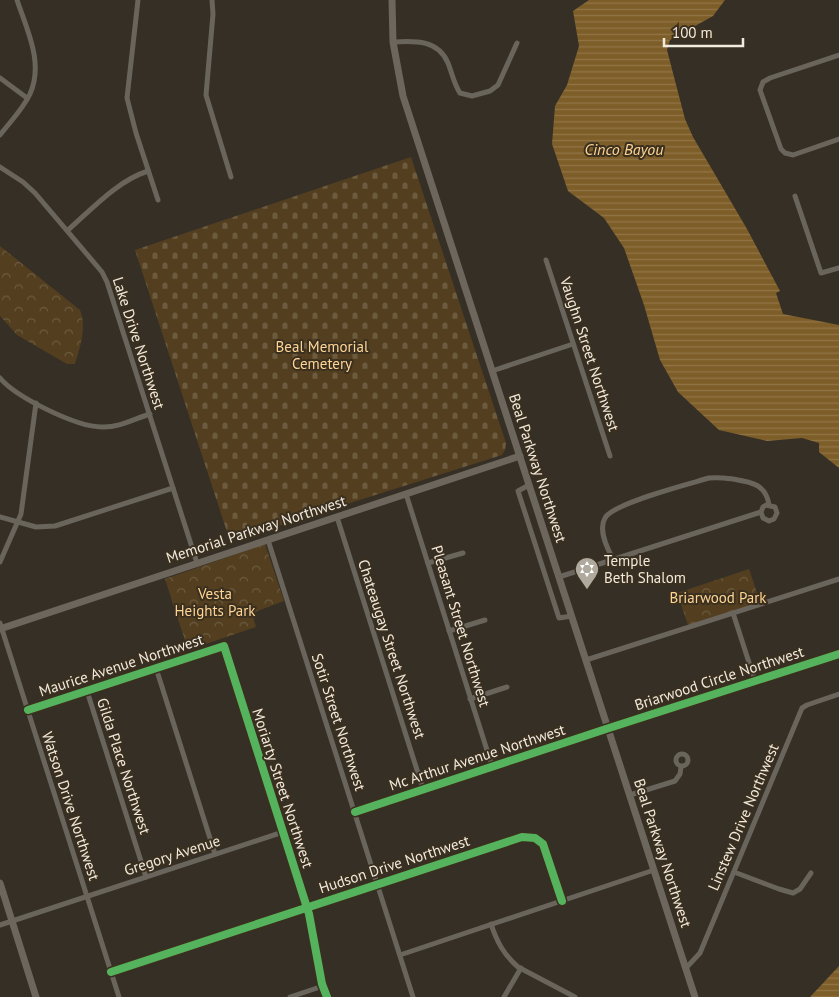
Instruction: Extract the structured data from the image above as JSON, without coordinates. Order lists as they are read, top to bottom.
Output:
{
  "streets": {
    "main road": ["Beal Parkway Northwest", "Memorial Parkway Northwest"],
    "street": [
      "Lake Drive Northwest",
      "Vaughn Street Northwest",
      "Pleasant Street Northwest",
      "Chateaugay Street Northwest",
      "Maurice Avenue Northwest",
      "Briarwood Circle Northwest",
      "Sotir Street Northwest",
      "Mc Arthur Avenue Northwest",
      "Gilda Place Northwest",
      "Moriarty Street Northwest",
      "Watson Drive Northwest",
      "Linstew Drive Northwest",
      "Gregory Avenue",
      "Hudson Drive Northwest"
    ]
  },
  "crossings": [
    ["Lake Drive Northwest", "Memorial Parkway Northwest"],
    ["Beal Parkway Northwest", "Memorial Parkway Northwest"],
    ["Beal Parkway Northwest", "Briarwood Circle Northwest"],
    ["Beal Parkway Northwest", "Mc Arthur Avenue Northwest"],
    ["Beal Parkway Northwest", "Linstew Drive Northwest"],
    ["Memorial Parkway Northwest", "Pleasant Street Northwest"],
    ["Memorial Parkway Northwest", "Chateaugay Street Northwest"],
    ["Memorial Parkway Northwest", "Sotir Street Northwest"],
    ["Memorial Parkway Northwest", "Watson Drive Northwest"],
    ["Pleasant Street Northwest", "Mc Arthur Avenue Northwest"],
    ["Chateaugay Street Northwest", "Mc Arthur Avenue Northwest"],
    ["Maurice Avenue Northwest", "Gilda Place Northwest"],
    ["Maurice Avenue Northwest", "Moriarty Street Northwest"],
    ["Maurice Avenue Northwest", "Watson Drive Northwest"],
    ["Briarwood Circle Northwest", "Mc Arthur Avenue Northwest"],
    ["Sotir Street Northwest", "Mc Arthur Avenue Northwest"],
    ["Sotir Street Northwest", "Hudson Drive Northwest"],
    ["Gilda Place Northwest", "Gregory Avenue"],
    ["Moriarty Street Northwest", "Gregory Avenue"],
    ["Moriarty Street Northwest", "Hudson Drive Northwest"],
    ["Watson Drive Northwest", "Gregory Avenue"],
    ["Watson Drive Northwest", "Hudson Drive Northwest"]
  ],
  "water": ["Cinco Bayou"],
  "parks": ["Beal Memorial Cemetery", "Vesta Heights Park", "Briarwood Park"],
  "places": {
    "synagogue": ["Temple Beth Shalom"]
  },
  "scale_bar": "100 m"
}
